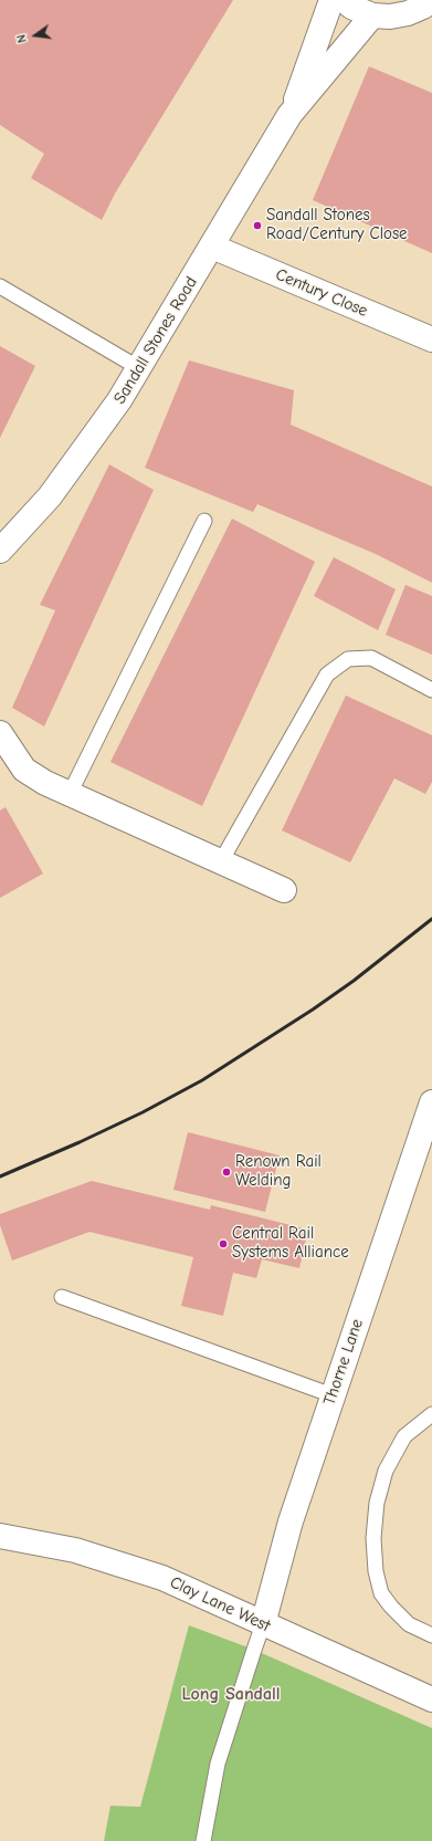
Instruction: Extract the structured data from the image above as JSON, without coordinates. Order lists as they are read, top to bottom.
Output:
{
  "streets": {
    "street": [
      "Century Close",
      "Sandall Stones Road",
      "Thorne Lane",
      "Clay Lane West"
    ]
  },
  "crossings": [
    ["Century Close", "Sandall Stones Road"],
    ["Thorne Lane", "Clay Lane West"]
  ],
  "districts": ["Long Sandall"],
  "places": ["Sandall Stones Road/Century Close", "Renown Rail Welding", "Central Rail Systems Alliance"],
  "north": "left"
}
